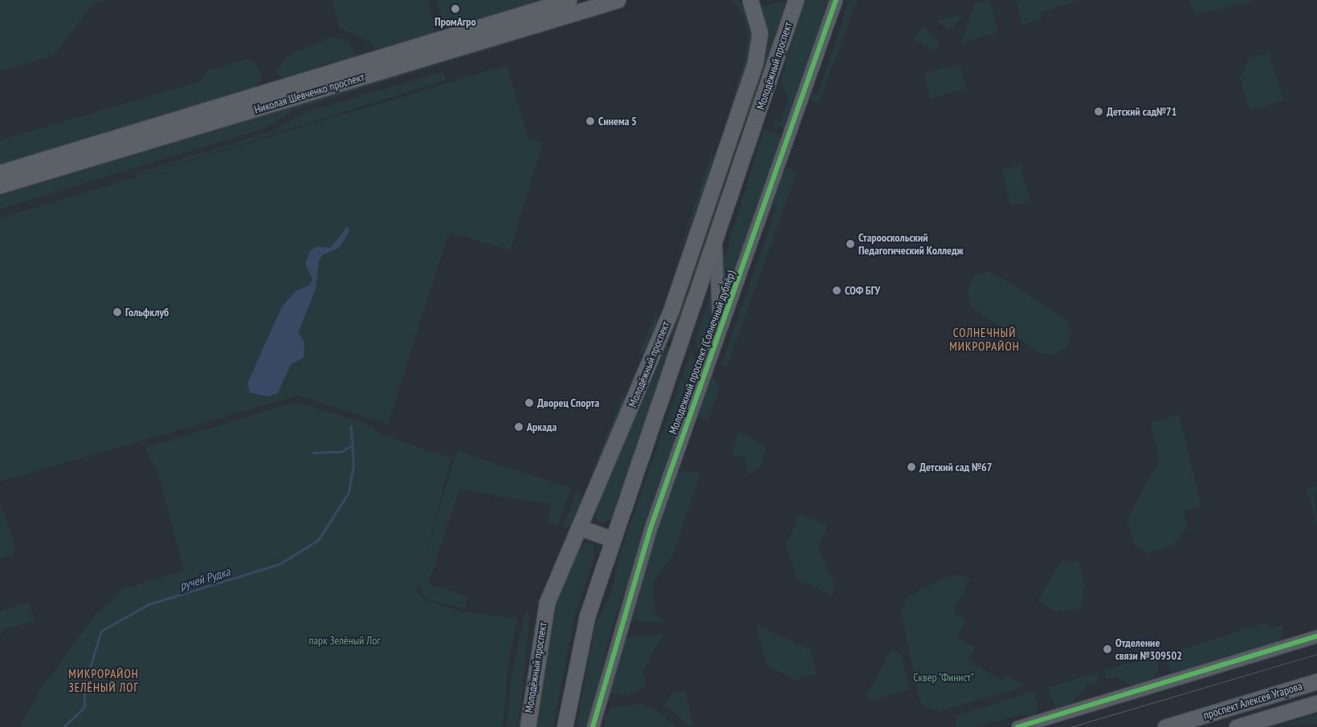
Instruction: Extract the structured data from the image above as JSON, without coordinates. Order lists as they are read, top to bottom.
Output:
{
  "streets": {
    "main road": ["Молодёжный проспект", "Николая Шевченко проспект", "проспект Алексея Угарова"],
    "street": ["Молодежный проспект (Солнечный дублёр)"]
  },
  "districts": ["СОЛНЕЧНЫЙ МИКРОРАЙОН", "МИКРОРАЙОН ЗЕЛЁНЫЙ ЛОГ"],
  "water": ["ручей Рудка"],
  "parks": ["парк Зелёный Лог", "Сквер \"Финист\""],
  "places": [
    "ПромАгро",
    "Детский сад№71",
    "Синема 5",
    "Старооскольский Педагогический Колледж",
    "СОФ БГУ",
    "Гольфклуб",
    "Дворец Спорта",
    "Аркада",
    "Детский сад №67",
    "Отделение связи №309502"
  ]
}
